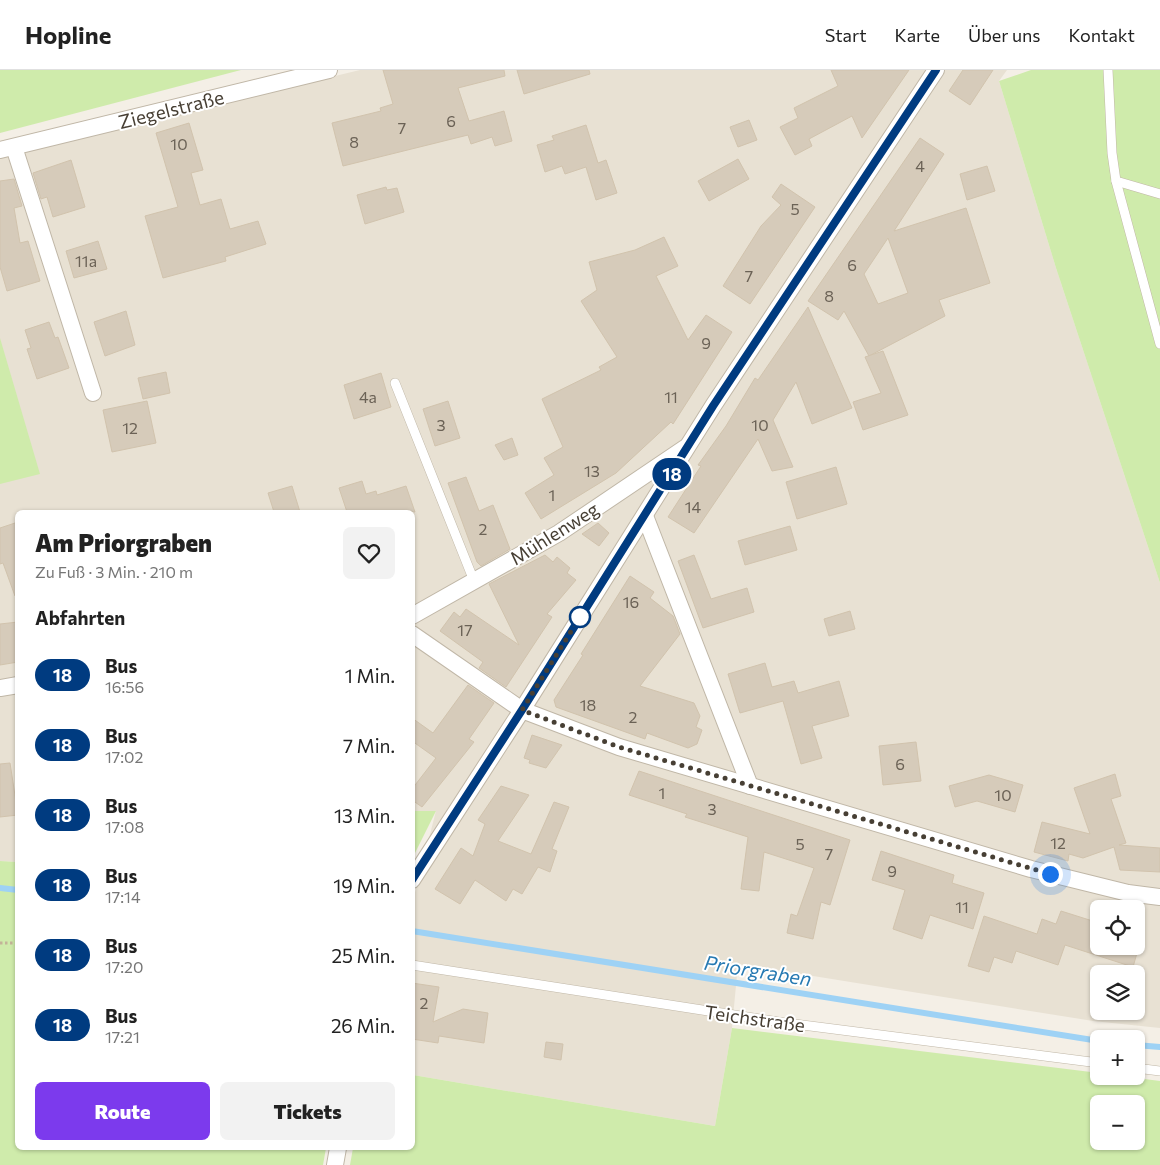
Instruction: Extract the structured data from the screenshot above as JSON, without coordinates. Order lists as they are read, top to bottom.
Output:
{
  "streets": {
    "street": ["Ziegelstraße", "Mühlenweg"],
    "lane": ["Teichstraße"]
  },
  "water": ["Priorgraben"],
  "lines": ["bus line 18"],
  "house_numbers": [
    "6",
    "7",
    "8",
    "10",
    "4",
    "5",
    "11a",
    "6",
    "7",
    "8",
    "9",
    "4a",
    "11",
    "3",
    "10",
    "12",
    "13",
    "1",
    "14",
    "2",
    "16",
    "17",
    "18",
    "2",
    "6",
    "1",
    "10",
    "3",
    "12",
    "5",
    "7",
    "9",
    "11",
    "2"
  ],
  "page": {
    "header": "Hopline",
    "nav": [
      "Start",
      "Karte",
      "Über uns",
      "Kontakt"
    ],
    "on_map": "18",
    "heading": [
      ["Am Priorgraben", "Zu Fuß · 3 Min. · 210 m"],
      "Abfahrten"
    ],
    "list": [
      {
        "mark": "18",
        "name": "Bus",
        "note": "16:56",
        "value": "1 Min."
      },
      {
        "mark": "18",
        "name": "Bus",
        "note": "17:02",
        "value": "7 Min."
      },
      {
        "mark": "18",
        "name": "Bus",
        "note": "17:08",
        "value": "13 Min."
      },
      {
        "mark": "18",
        "name": "Bus",
        "note": "17:14",
        "value": "19 Min."
      },
      {
        "mark": "18",
        "name": "Bus",
        "note": "17:20",
        "value": "25 Min."
      },
      {
        "mark": "18",
        "name": "Bus",
        "note": "17:21",
        "value": "26 Min."
      }
    ],
    "map_buttons": ["+", "−"],
    "buttons": ["Route", "Tickets"]
  }
}
